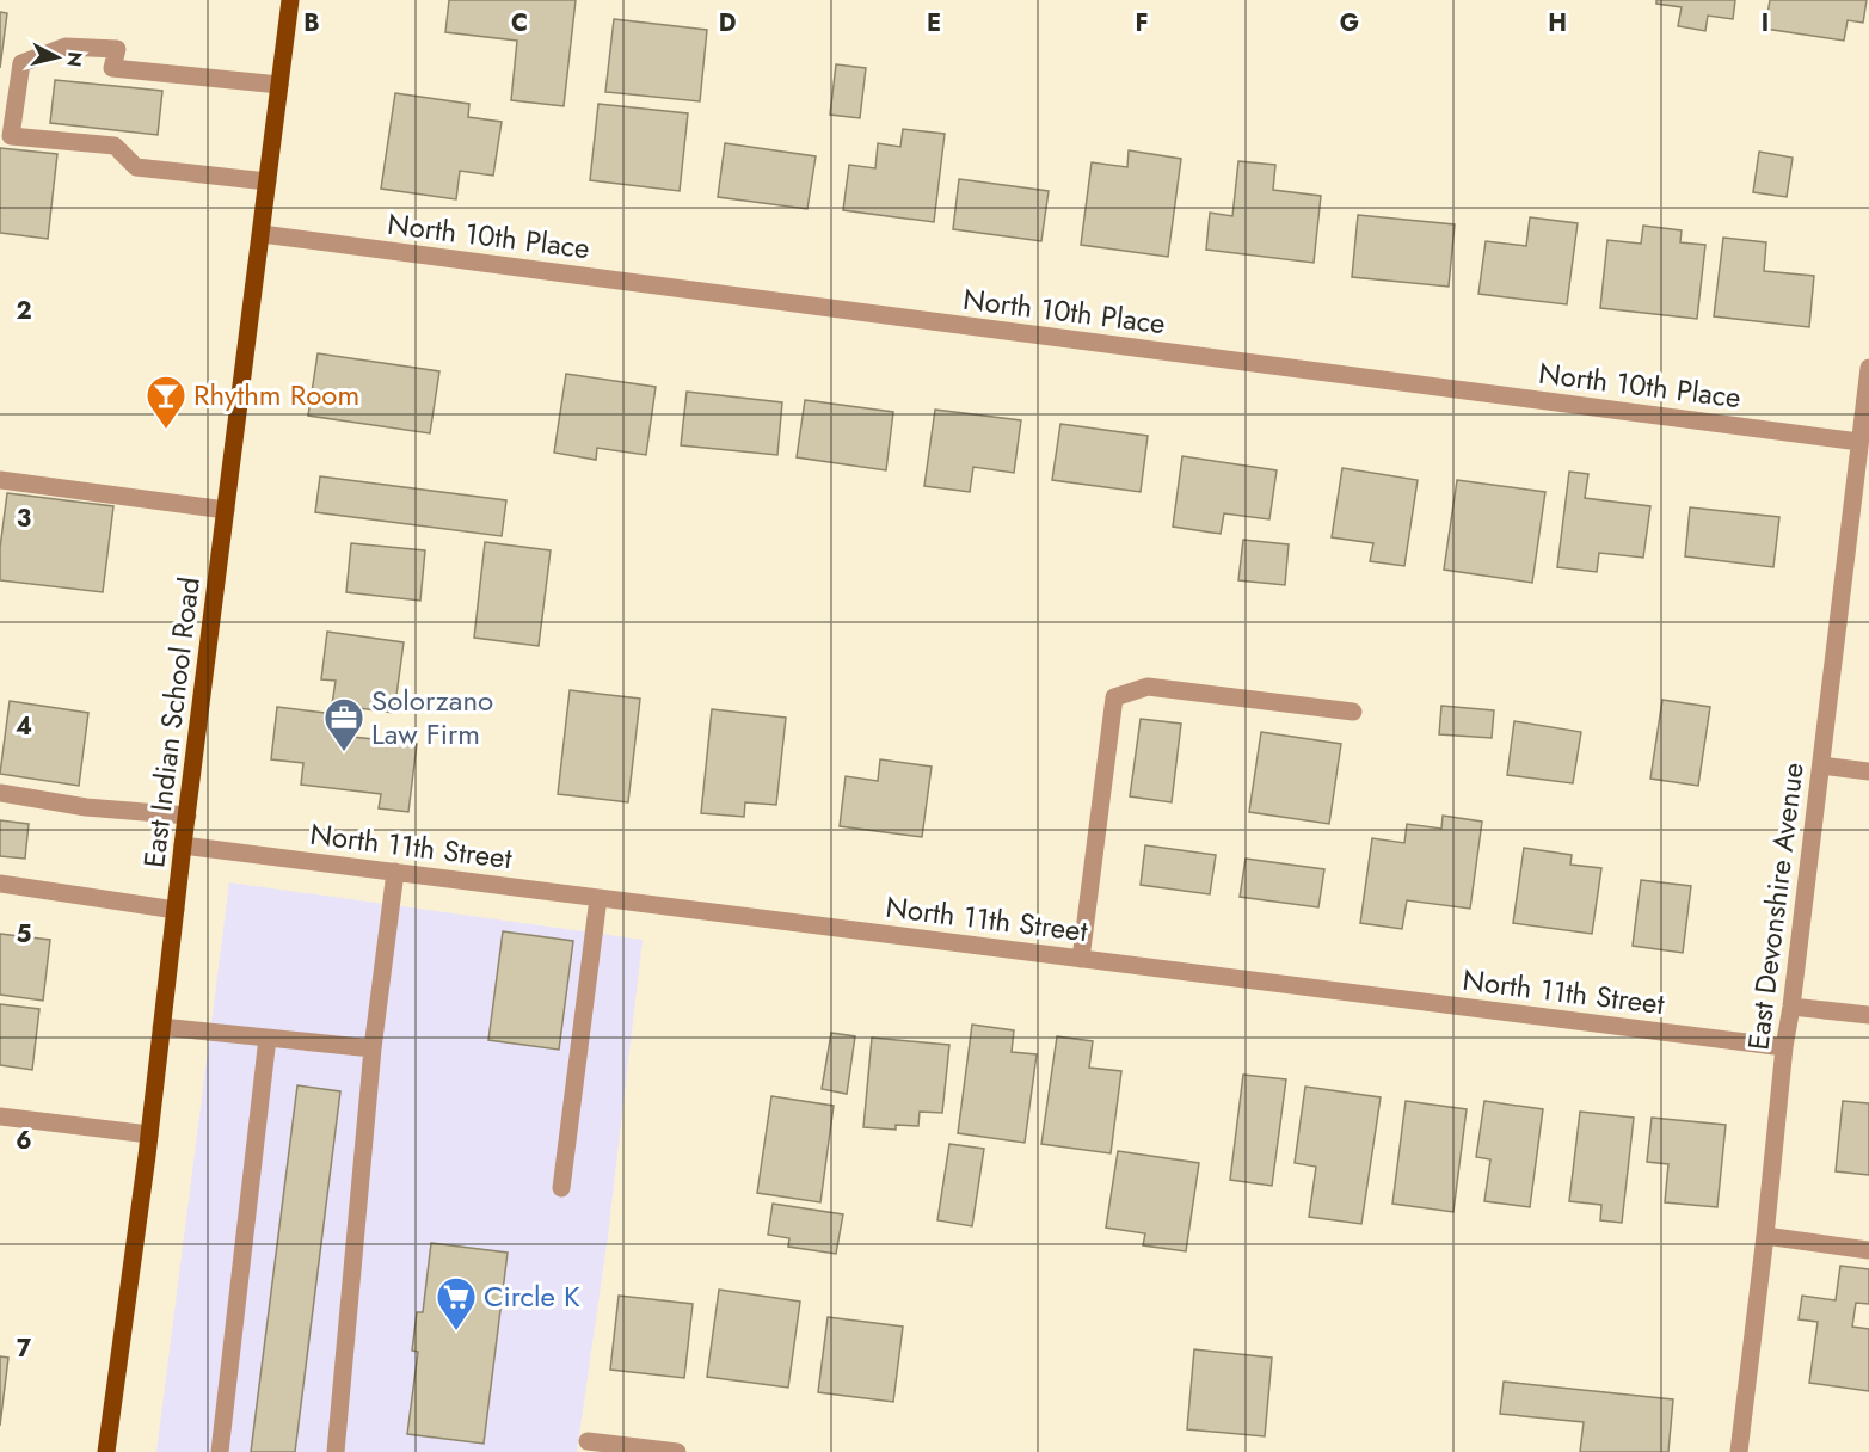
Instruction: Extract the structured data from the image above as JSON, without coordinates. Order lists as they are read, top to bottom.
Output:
{
  "streets": {
    "main road": ["East Indian School Road"],
    "street": ["North 10th Place", "North 11th Street", "East Devonshire Avenue"]
  },
  "crossings": [
    ["North 10th Place", "East Indian School Road"],
    ["North 10th Place", "East Devonshire Avenue"],
    ["East Indian School Road", "North 11th Street"],
    ["North 11th Street", "East Devonshire Avenue"]
  ],
  "places": {
    "bar": ["Rhythm Room"],
    "office": ["Solorzano Law Firm"],
    "supermarket": ["Circle K"]
  },
  "north": "right",
  "grid": {
    "columns": [
      "B",
      "C",
      "D",
      "E",
      "F",
      "G",
      "H",
      "I"
    ],
    "rows": [
      "2",
      "3",
      "4",
      "5",
      "6",
      "7"
    ]
  }
}
